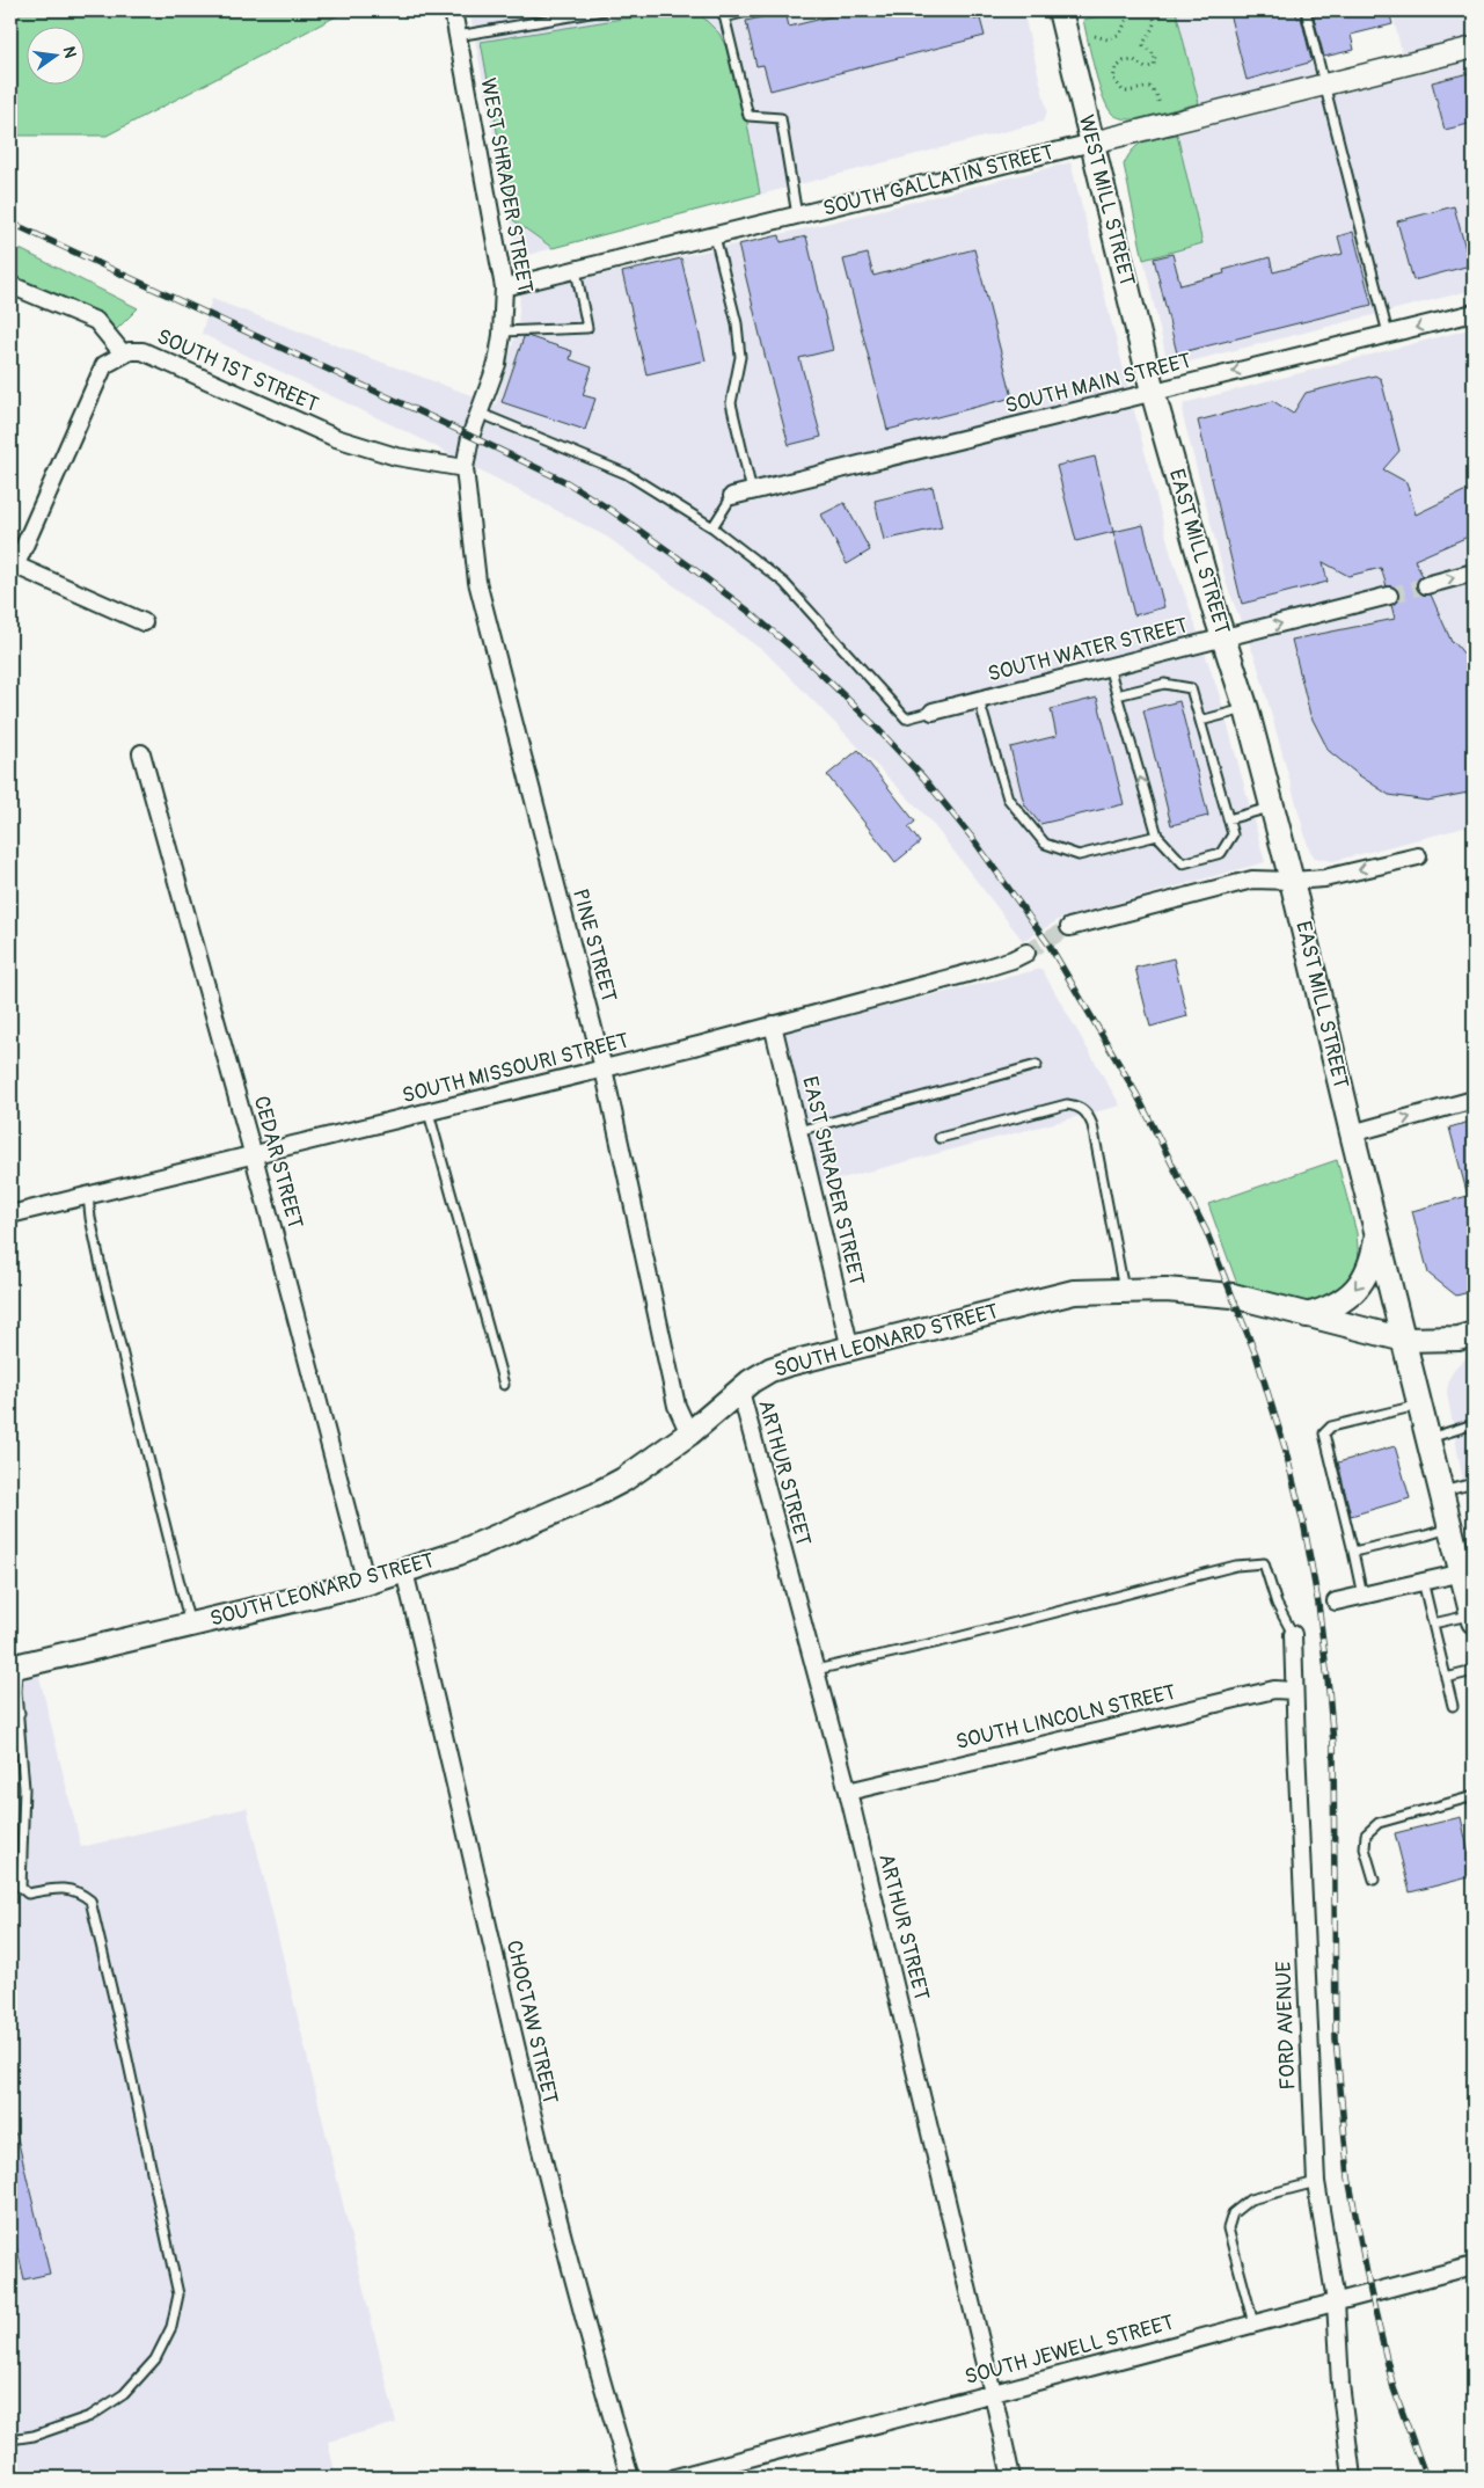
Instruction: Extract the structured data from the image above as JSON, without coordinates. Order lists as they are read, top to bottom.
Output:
{
  "streets": {
    "main road": ["WEST MILL STREET", "EAST MILL STREET", "SOUTH LEONARD STREET"],
    "street": [
      "SOUTH GALLATIN STREET",
      "WEST SHRADER STREET",
      "SOUTH 1ST STREET",
      "SOUTH MAIN STREET",
      "SOUTH WATER STREET",
      "PINE STREET",
      "SOUTH MISSOURI STREET",
      "CEDAR STREET",
      "EAST SHRADER STREET",
      "ARTHUR STREET",
      "SOUTH LINCOLN STREET",
      "CHOCTAW STREET",
      "FORD AVENUE",
      "SOUTH JEWELL STREET"
    ]
  },
  "crossings": [
    ["SOUTH GALLATIN STREET", "WEST SHRADER STREET"],
    ["SOUTH GALLATIN STREET", "WEST MILL STREET"],
    ["WEST SHRADER STREET", "SOUTH 1ST STREET"],
    ["WEST SHRADER STREET", "PINE STREET"],
    ["WEST MILL STREET", "SOUTH MAIN STREET"],
    ["WEST MILL STREET", "EAST MILL STREET"],
    ["SOUTH 1ST STREET", "PINE STREET"],
    ["SOUTH MAIN STREET", "EAST MILL STREET"],
    ["EAST MILL STREET", "SOUTH WATER STREET"],
    ["EAST MILL STREET", "SOUTH LEONARD STREET"],
    ["PINE STREET", "SOUTH MISSOURI STREET"],
    ["PINE STREET", "SOUTH LEONARD STREET"],
    ["SOUTH MISSOURI STREET", "CEDAR STREET"],
    ["SOUTH MISSOURI STREET", "EAST SHRADER STREET"],
    ["CEDAR STREET", "SOUTH LEONARD STREET"],
    ["EAST SHRADER STREET", "SOUTH LEONARD STREET"],
    ["SOUTH LEONARD STREET", "ARTHUR STREET"],
    ["SOUTH LEONARD STREET", "CHOCTAW STREET"],
    ["ARTHUR STREET", "SOUTH LINCOLN STREET"],
    ["ARTHUR STREET", "SOUTH JEWELL STREET"],
    ["SOUTH LINCOLN STREET", "FORD AVENUE"],
    ["FORD AVENUE", "SOUTH JEWELL STREET"]
  ],
  "one_way": ["SOUTH MAIN STREET", "SOUTH WATER STREET"],
  "north": "right"
}
